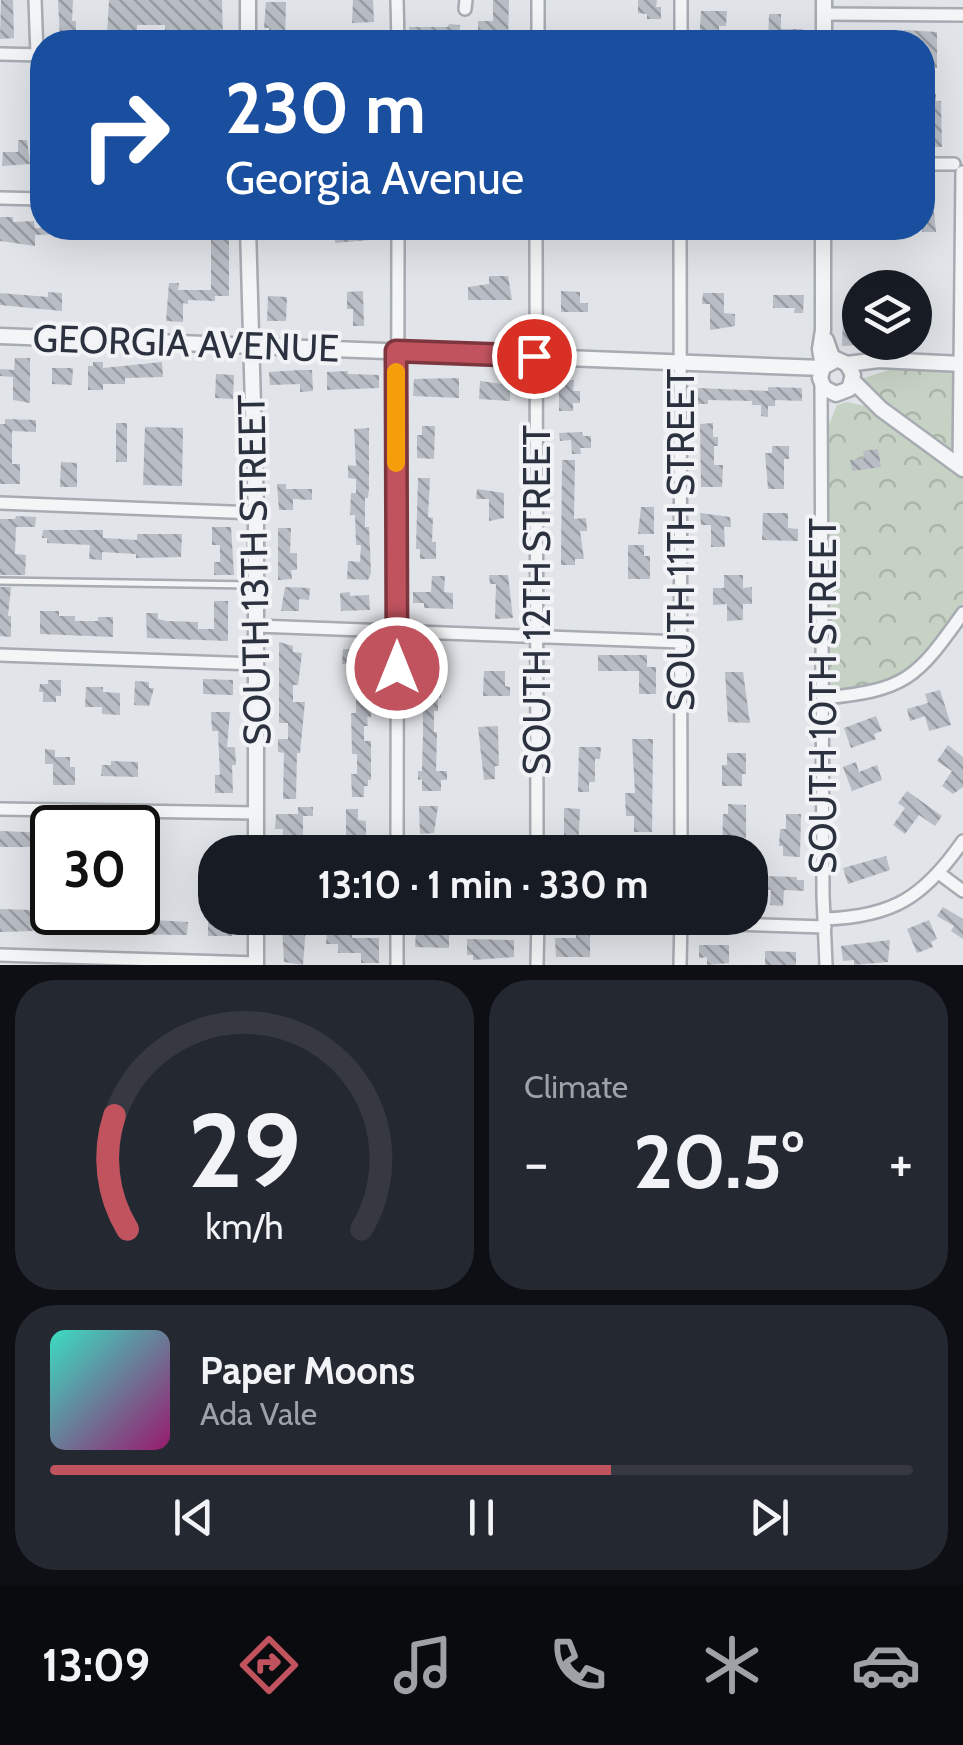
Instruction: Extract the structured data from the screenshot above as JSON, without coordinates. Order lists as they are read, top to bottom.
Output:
{
  "streets": {
    "street": [
      "GEORGIA AVENUE",
      "SOUTH 11TH STREET",
      "SOUTH 13TH STREET",
      "SOUTH 12TH STREET",
      "SOUTH 10TH STREET"
    ]
  },
  "crossings": [
    ["GEORGIA AVENUE", "SOUTH 11TH STREET"],
    ["GEORGIA AVENUE", "SOUTH 13TH STREET"],
    ["GEORGIA AVENUE", "SOUTH 12TH STREET"],
    ["GEORGIA AVENUE", "SOUTH 10TH STREET"]
  ],
  "page": {
    "turn": ["230 m", "Georgia Avenue"],
    "limit": "30",
    "trip": "13:10 · 1 min · 330 m",
    "tile": "Climate",
    "heat": ["−", "20.5°", "+"],
    "song": ["Paper Moons", "Ada Vale"],
    "tabs": "13:09",
    "gauge": ["29", "km/h"]
  }
}
